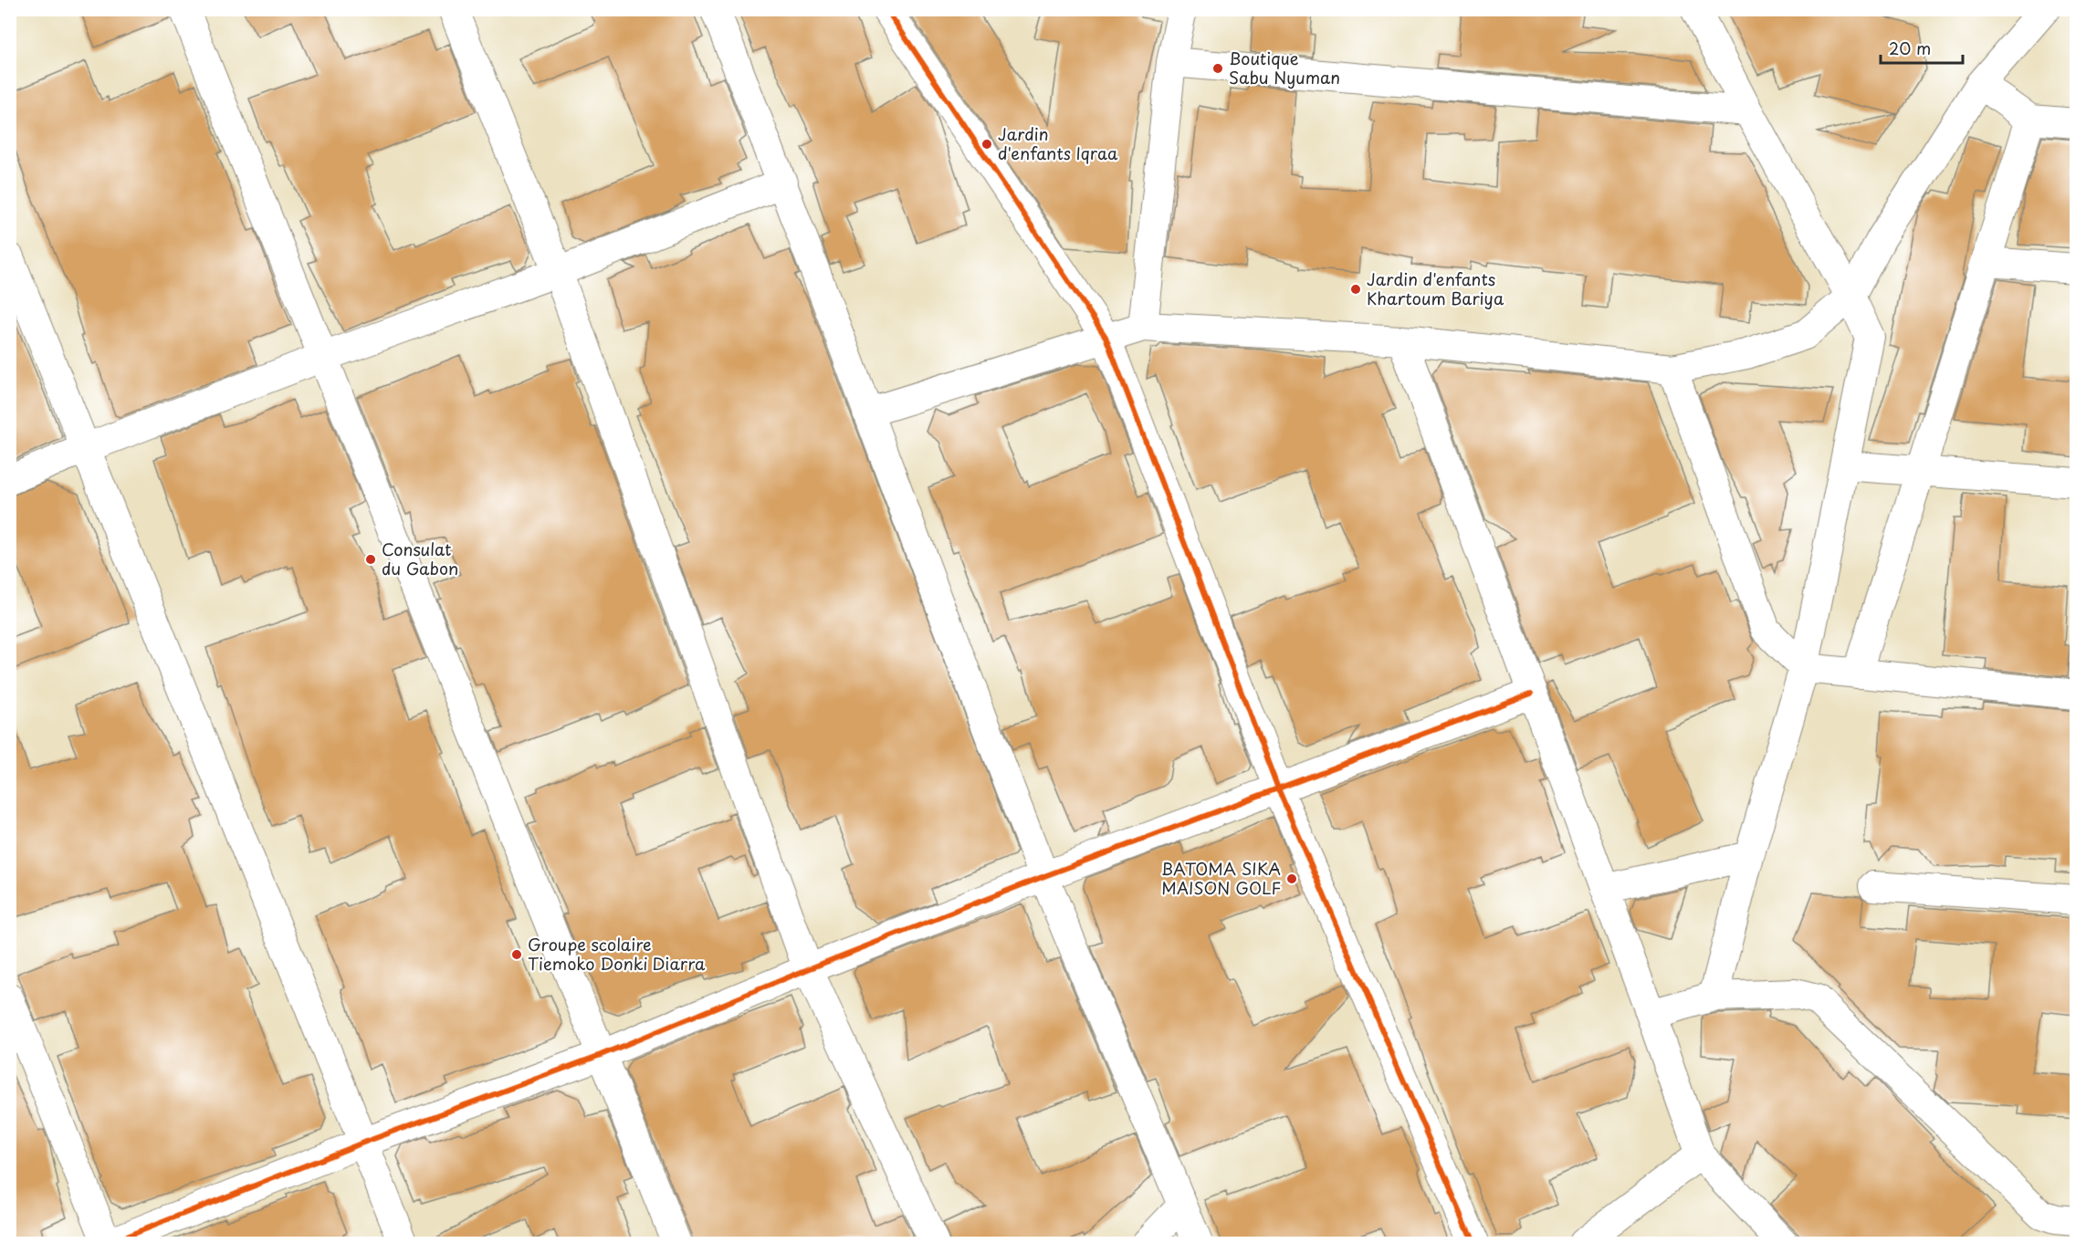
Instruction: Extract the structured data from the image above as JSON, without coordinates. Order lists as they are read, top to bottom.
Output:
{
  "places": [
    "Boutique Sabu Nyuman",
    "Jardin d'enfants Iqraa",
    "Jardin d'enfants Khartoum Bariya",
    "Consulat du Gabon",
    "BATOMA SIKA MAISON GOLF",
    "Groupe scolaire Tiemoko Donki Diarra"
  ],
  "scale_bar": "20 m"
}
